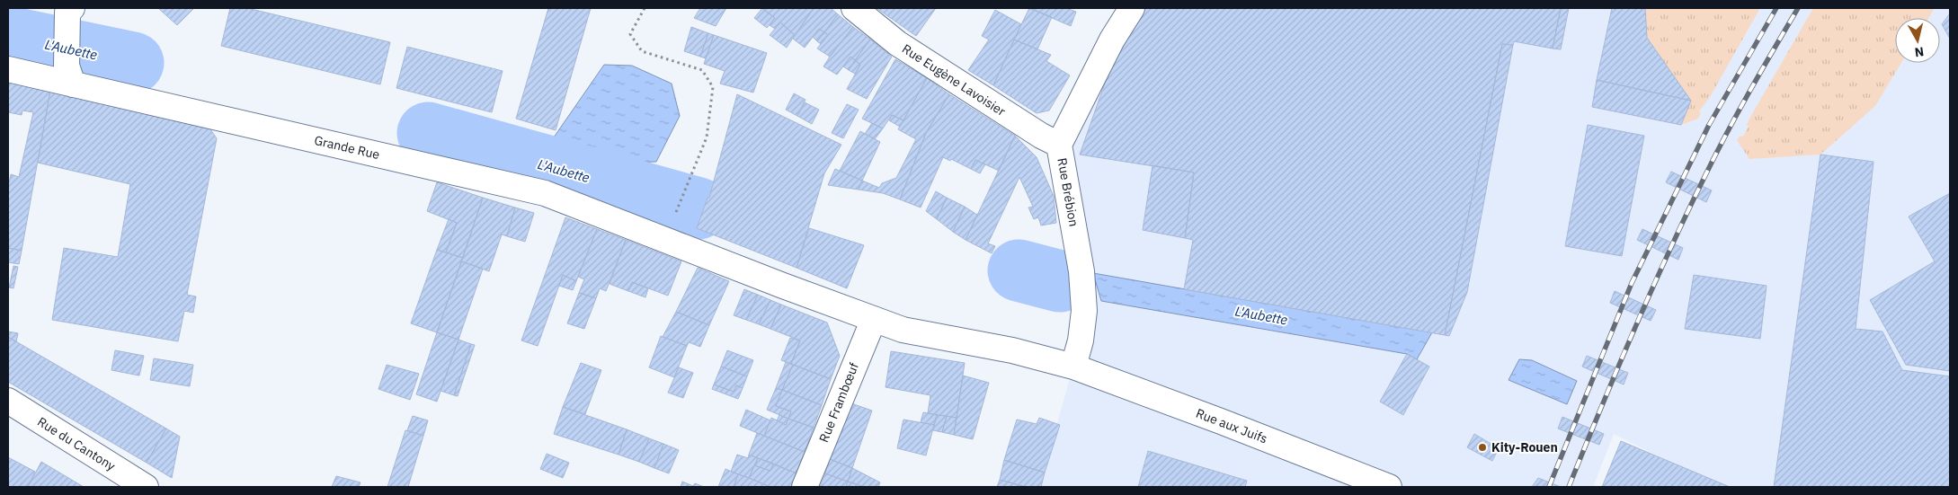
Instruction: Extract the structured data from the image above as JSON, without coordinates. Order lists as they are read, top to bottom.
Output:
{
  "streets": {
    "street": [
      "Rue Eugène Lavoisier",
      "Grande Rue",
      "Rue Brébion",
      "Rue Frambœuf",
      "Rue aux Juifs",
      "Rue du Cantony"
    ]
  },
  "crossings": [
    ["Rue Eugène Lavoisier", "Rue Brébion"],
    ["Grande Rue", "Rue Frambœuf"],
    ["Grande Rue", "Rue aux Juifs"],
    ["Rue Brébion", "Rue aux Juifs"],
    ["Rue Frambœuf", "Rue aux Juifs"]
  ],
  "water": ["L'Aubette"],
  "places": ["Kity-Rouen"],
  "north": "bottom"
}
